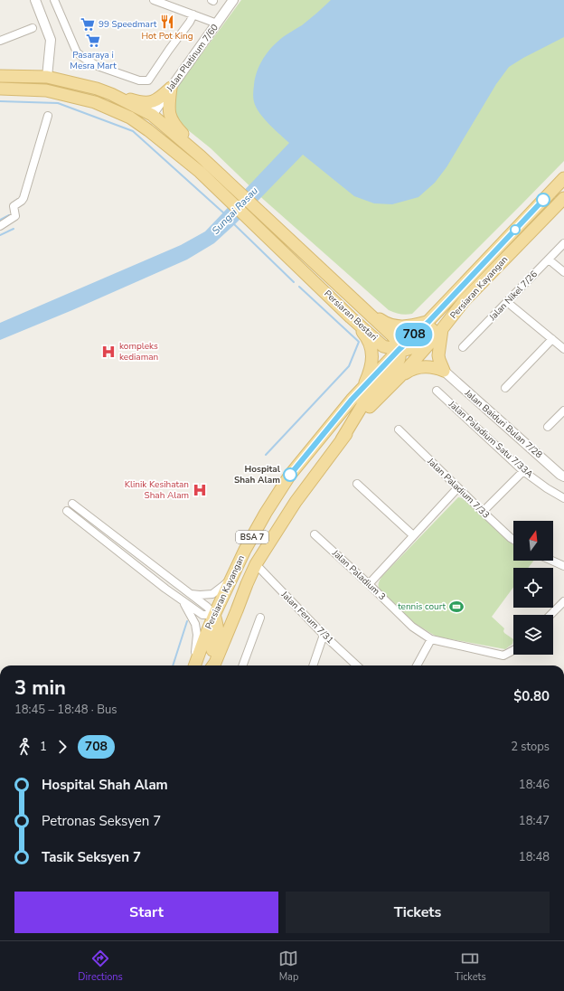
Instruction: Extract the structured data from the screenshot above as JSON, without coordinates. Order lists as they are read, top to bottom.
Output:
{
  "streets": {
    "main road": ["Persiaran Kayangan", "Persiaran Bestari", "BSA 7"],
    "street": [
      "Jalan Platinum 7/60",
      "Jalan Nikel 7/26",
      "Jalan Baiduri Bulan 7/28",
      "Jalan Paladium Satu 7/33A",
      "Jalan Paladium 7/33",
      "Jalan Paladium 3",
      "Jalan Ferum 7/31"
    ]
  },
  "crossings": [
    ["Jalan Platinum 7/60", "Persiaran Bestari"],
    ["Persiaran Kayangan", "Persiaran Bestari"],
    ["Persiaran Kayangan", "Jalan Ferum 7/31"]
  ],
  "water": ["Sungai Rasau"],
  "places": {
    "restaurant": ["Hot Pot King"],
    "supermarket": ["99 Speedmart", "Pasaraya i Mesra Mart"],
    "hospital": ["kompleks kediaman", "Klinik Kesihatan Shah Alam"],
    "other": ["Hospital Shah Alam"],
    "sports": ["tennis court"]
  },
  "lines": ["bus line 708"],
  "north": "top",
  "page": {
    "on_map": "708",
    "heading": ["3 min", "18:45 – 18:48 · Bus", "$0.80"],
    "legs": ["1", "708", "2 stops"],
    "list": [
      {
        "name": "Hospital Shah Alam",
        "value": "18:46"
      },
      {
        "name": "Petronas Seksyen 7",
        "value": "18:47"
      },
      {
        "name": "Tasik Seksyen 7",
        "value": "18:48"
      }
    ],
    "buttons": ["Start", "Tickets"],
    "tabs": ["Directions", "Map", "Tickets"]
  }
}
